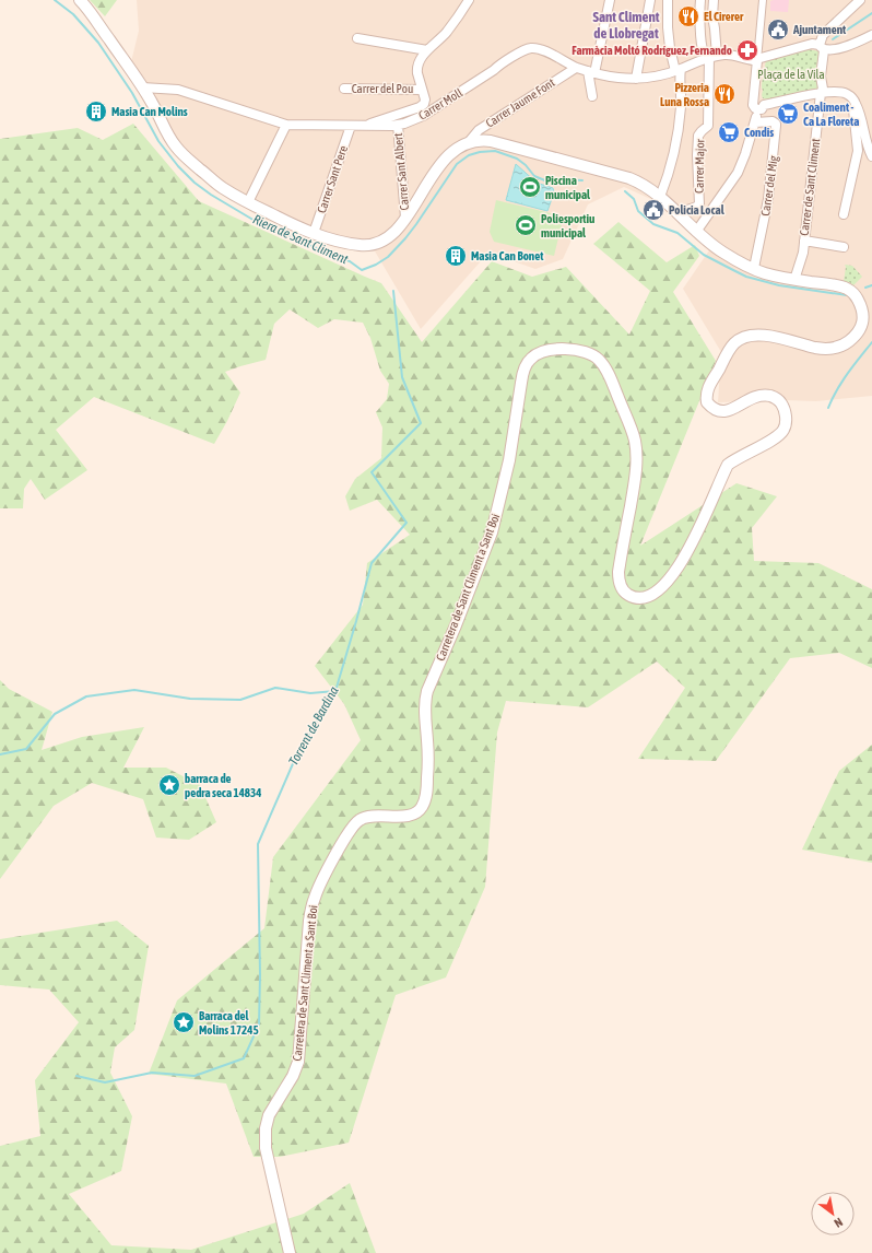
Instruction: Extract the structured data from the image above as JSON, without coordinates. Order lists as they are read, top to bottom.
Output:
{
  "streets": {
    "street": [
      "Carrer del Pou",
      "Carrer Jaume Font",
      "Carrer Moll",
      "Carrer Major",
      "Carrer Sant Albert",
      "Carrer Sant Pere",
      "Carrer del Mig",
      "Carrer de Sant Climent",
      "Carretera de Sant Climent a Sant Boi"
    ]
  },
  "crossings": [
    ["Carrer Jaume Font", "Carrer Moll"],
    ["Carrer Moll", "Carrer Major"],
    ["Carrer Moll", "Carrer Sant Albert"],
    ["Carrer Moll", "Carrer Sant Pere"],
    ["Carrer de Sant Climent", "Carretera de Sant Climent a Sant Boi"]
  ],
  "districts": ["Sant Climent de Llobregat"],
  "water": ["Riera de Sant Climent", "Torrent de Bardina"],
  "parks": ["Plaça de la Vila"],
  "places": {
    "restaurant": ["El Cirerer", "Pizzeria Luna Rossa"],
    "public building": ["Ajuntament", "Policia Local"],
    "pharmacy": ["Farmàcia Moltó Rodríguez, Fernando"],
    "building": ["Masia Can Molins", "Masia Can Bonet"],
    "supermarket": ["Coaliment - Ca La Floreta", "Condis"],
    "sports": ["Piscina municipal", "Poliesportiu municipal"],
    "place": ["barraca de pedra seca 14834", "Barraca del Molins 17245"]
  },
  "north": "bottom right"
}
